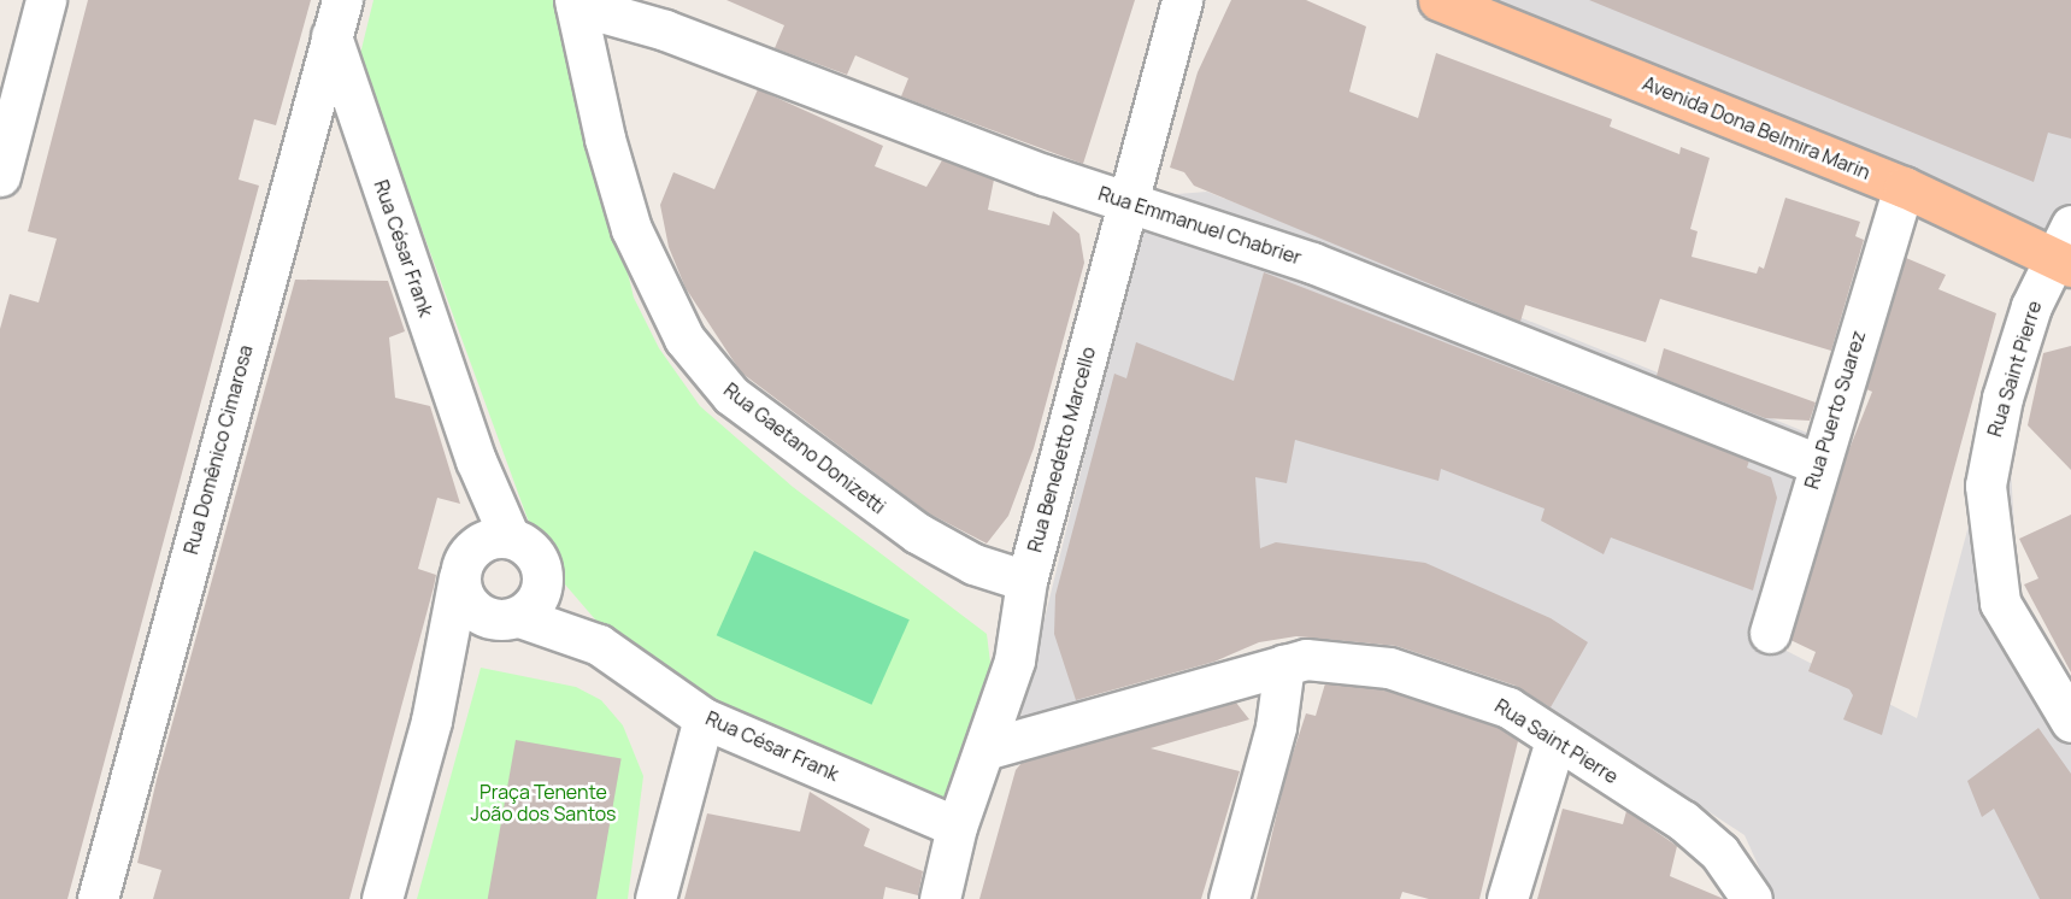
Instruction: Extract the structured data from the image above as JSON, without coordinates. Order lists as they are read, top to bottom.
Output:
{
  "streets": {
    "main road": ["Avenida Dona Belmira Marin"],
    "street": [
      "Rua Emmanuel Chabrier",
      "Rua César Frank",
      "Rua Saint Pierre",
      "Rua Puerto Suarez",
      "Rua Gaetano Donizetti",
      "Rua Domênico Cimarosa",
      "Rua Benedetto Marcello"
    ]
  },
  "crossings": [
    ["Avenida Dona Belmira Marin", "Rua Saint Pierre"],
    ["Avenida Dona Belmira Marin", "Rua Puerto Suarez"],
    ["Rua Emmanuel Chabrier", "Rua Puerto Suarez"],
    ["Rua Emmanuel Chabrier", "Rua Gaetano Donizetti"],
    ["Rua Emmanuel Chabrier", "Rua Benedetto Marcello"],
    ["Rua César Frank", "Rua Domênico Cimarosa"],
    ["Rua César Frank", "Rua Benedetto Marcello"],
    ["Rua Saint Pierre", "Rua Benedetto Marcello"],
    ["Rua Gaetano Donizetti", "Rua Benedetto Marcello"]
  ],
  "parks": ["Praça Tenente João dos Santos"]
}
